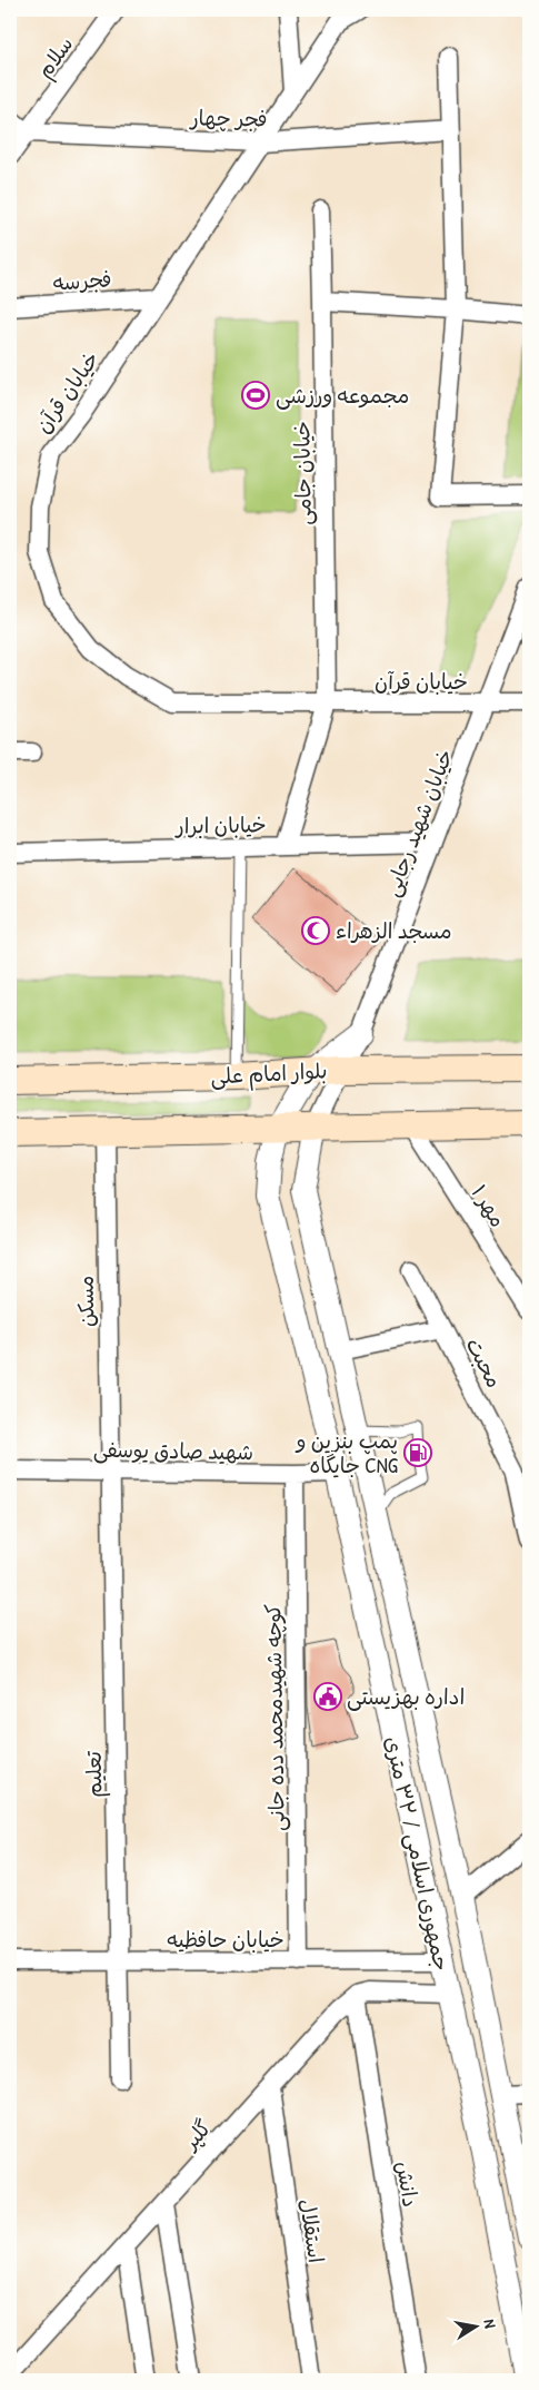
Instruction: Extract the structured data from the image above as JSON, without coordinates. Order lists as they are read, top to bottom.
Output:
{
  "streets": {
    "main road": ["بلوار امام علی"],
    "street": [
      "سلام",
      "فجر چهار",
      "فجرسه",
      "خیابان قرآن",
      "خیابان جامی",
      "خیابان شهید رجایی",
      "خیابان ابرار",
      "مهر ۱",
      "مسکن",
      "محبت",
      "شهید صادق یوسفی",
      "کوچه شهیدمحمد دده جانی",
      "تعلیم",
      "جمهوری اسلامی / ۳۲ متری",
      "خیابان حافظیه",
      "گلپر",
      "دانش",
      "استقلال"
    ]
  },
  "crossings": [
    ["سلام", "فجر چهار"],
    ["فجر چهار", "خیابان قرآن"],
    ["فجرسه", "خیابان قرآن"],
    ["خیابان قرآن", "خیابان جامی"],
    ["خیابان قرآن", "خیابان شهید رجایی"],
    ["خیابان جامی", "خیابان ابرار"],
    ["خیابان شهید رجایی", "خیابان ابرار"],
    ["خیابان شهید رجایی", "بلوار امام علی"],
    ["خیابان شهید رجایی", "جمهوری اسلامی / ۳۲ متری"],
    ["بلوار امام علی", "جمهوری اسلامی / ۳۲ متری"],
    ["مسکن", "شهید صادق یوسفی"],
    ["مسکن", "تعلیم"],
    ["شهید صادق یوسفی", "کوچه شهیدمحمد دده جانی"],
    ["شهید صادق یوسفی", "تعلیم"],
    ["شهید صادق یوسفی", "جمهوری اسلامی / ۳۲ متری"],
    ["کوچه شهیدمحمد دده جانی", "خیابان حافظیه"],
    ["تعلیم", "خیابان حافظیه"],
    ["جمهوری اسلامی / ۳۲ متری", "خیابان حافظیه"],
    ["گلپر", "دانش"],
    ["گلپر", "استقلال"]
  ],
  "places": {
    "sports": ["مجموعه ورزشی"],
    "mosque": ["مسجد الزهراء"],
    "fuel station": ["پمپ بنزین و جایگاه CNG"],
    "public building": ["اداره بهزیستی"]
  },
  "north": "right"
}
